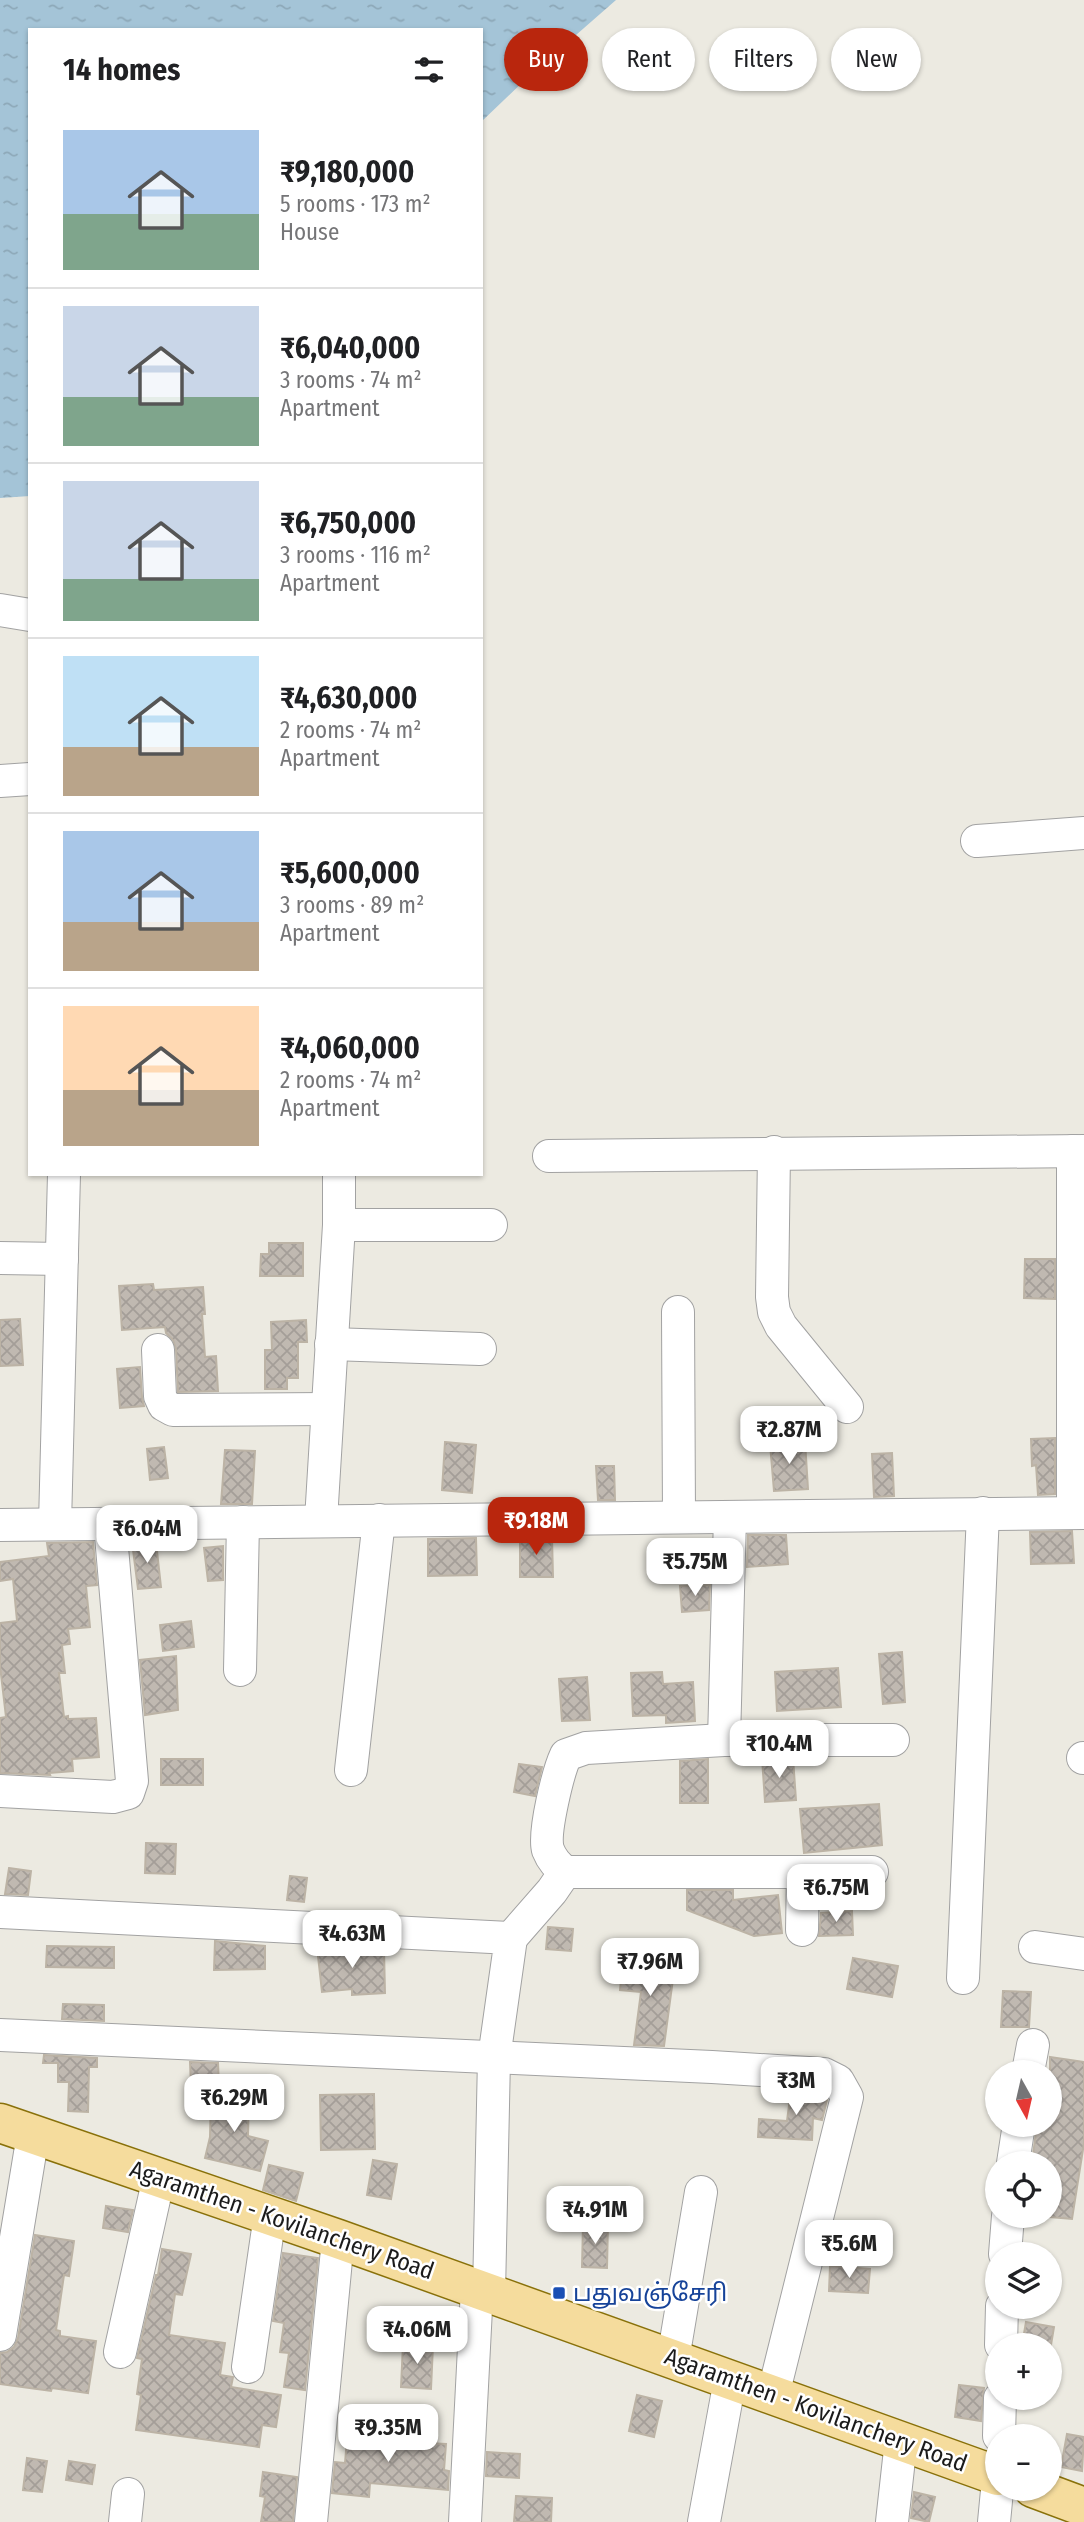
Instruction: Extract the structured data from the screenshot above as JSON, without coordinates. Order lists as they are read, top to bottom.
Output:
{
  "streets": {
    "main road": ["Agaramthen - Kovilanchery Road"]
  },
  "places": {
    "transit": ["பதுவஞ்சேரி"]
  },
  "north": "bottom",
  "page": {
    "chip": [
      "Buy",
      "Rent",
      "Filters",
      "New"
    ],
    "heading": "14 homes",
    "list": [
      {
        "name": "₹9,180,000",
        "note": "5 rooms · 173 m² · House"
      },
      {
        "name": "₹6,040,000",
        "note": "3 rooms · 74 m² · Apartment"
      },
      {
        "name": "₹6,750,000",
        "note": "3 rooms · 116 m² · Apartment"
      },
      {
        "name": "₹4,630,000",
        "note": "2 rooms · 74 m² · Apartment"
      },
      {
        "name": "₹5,600,000",
        "note": "3 rooms · 89 m² · Apartment"
      },
      {
        "name": "₹4,060,000",
        "note": "2 rooms · 74 m² · Apartment"
      }
    ],
    "price": [
      "₹2.87M",
      "₹9.18M",
      "₹6.04M",
      "₹5.75M",
      "₹10.4M",
      "₹6.75M",
      "₹4.63M",
      "₹7.96M",
      "₹3M",
      "₹6.29M",
      "₹4.91M",
      "₹5.6M",
      "₹4.06M",
      "₹9.35M"
    ],
    "map_buttons": ["+", "−"]
  }
}
